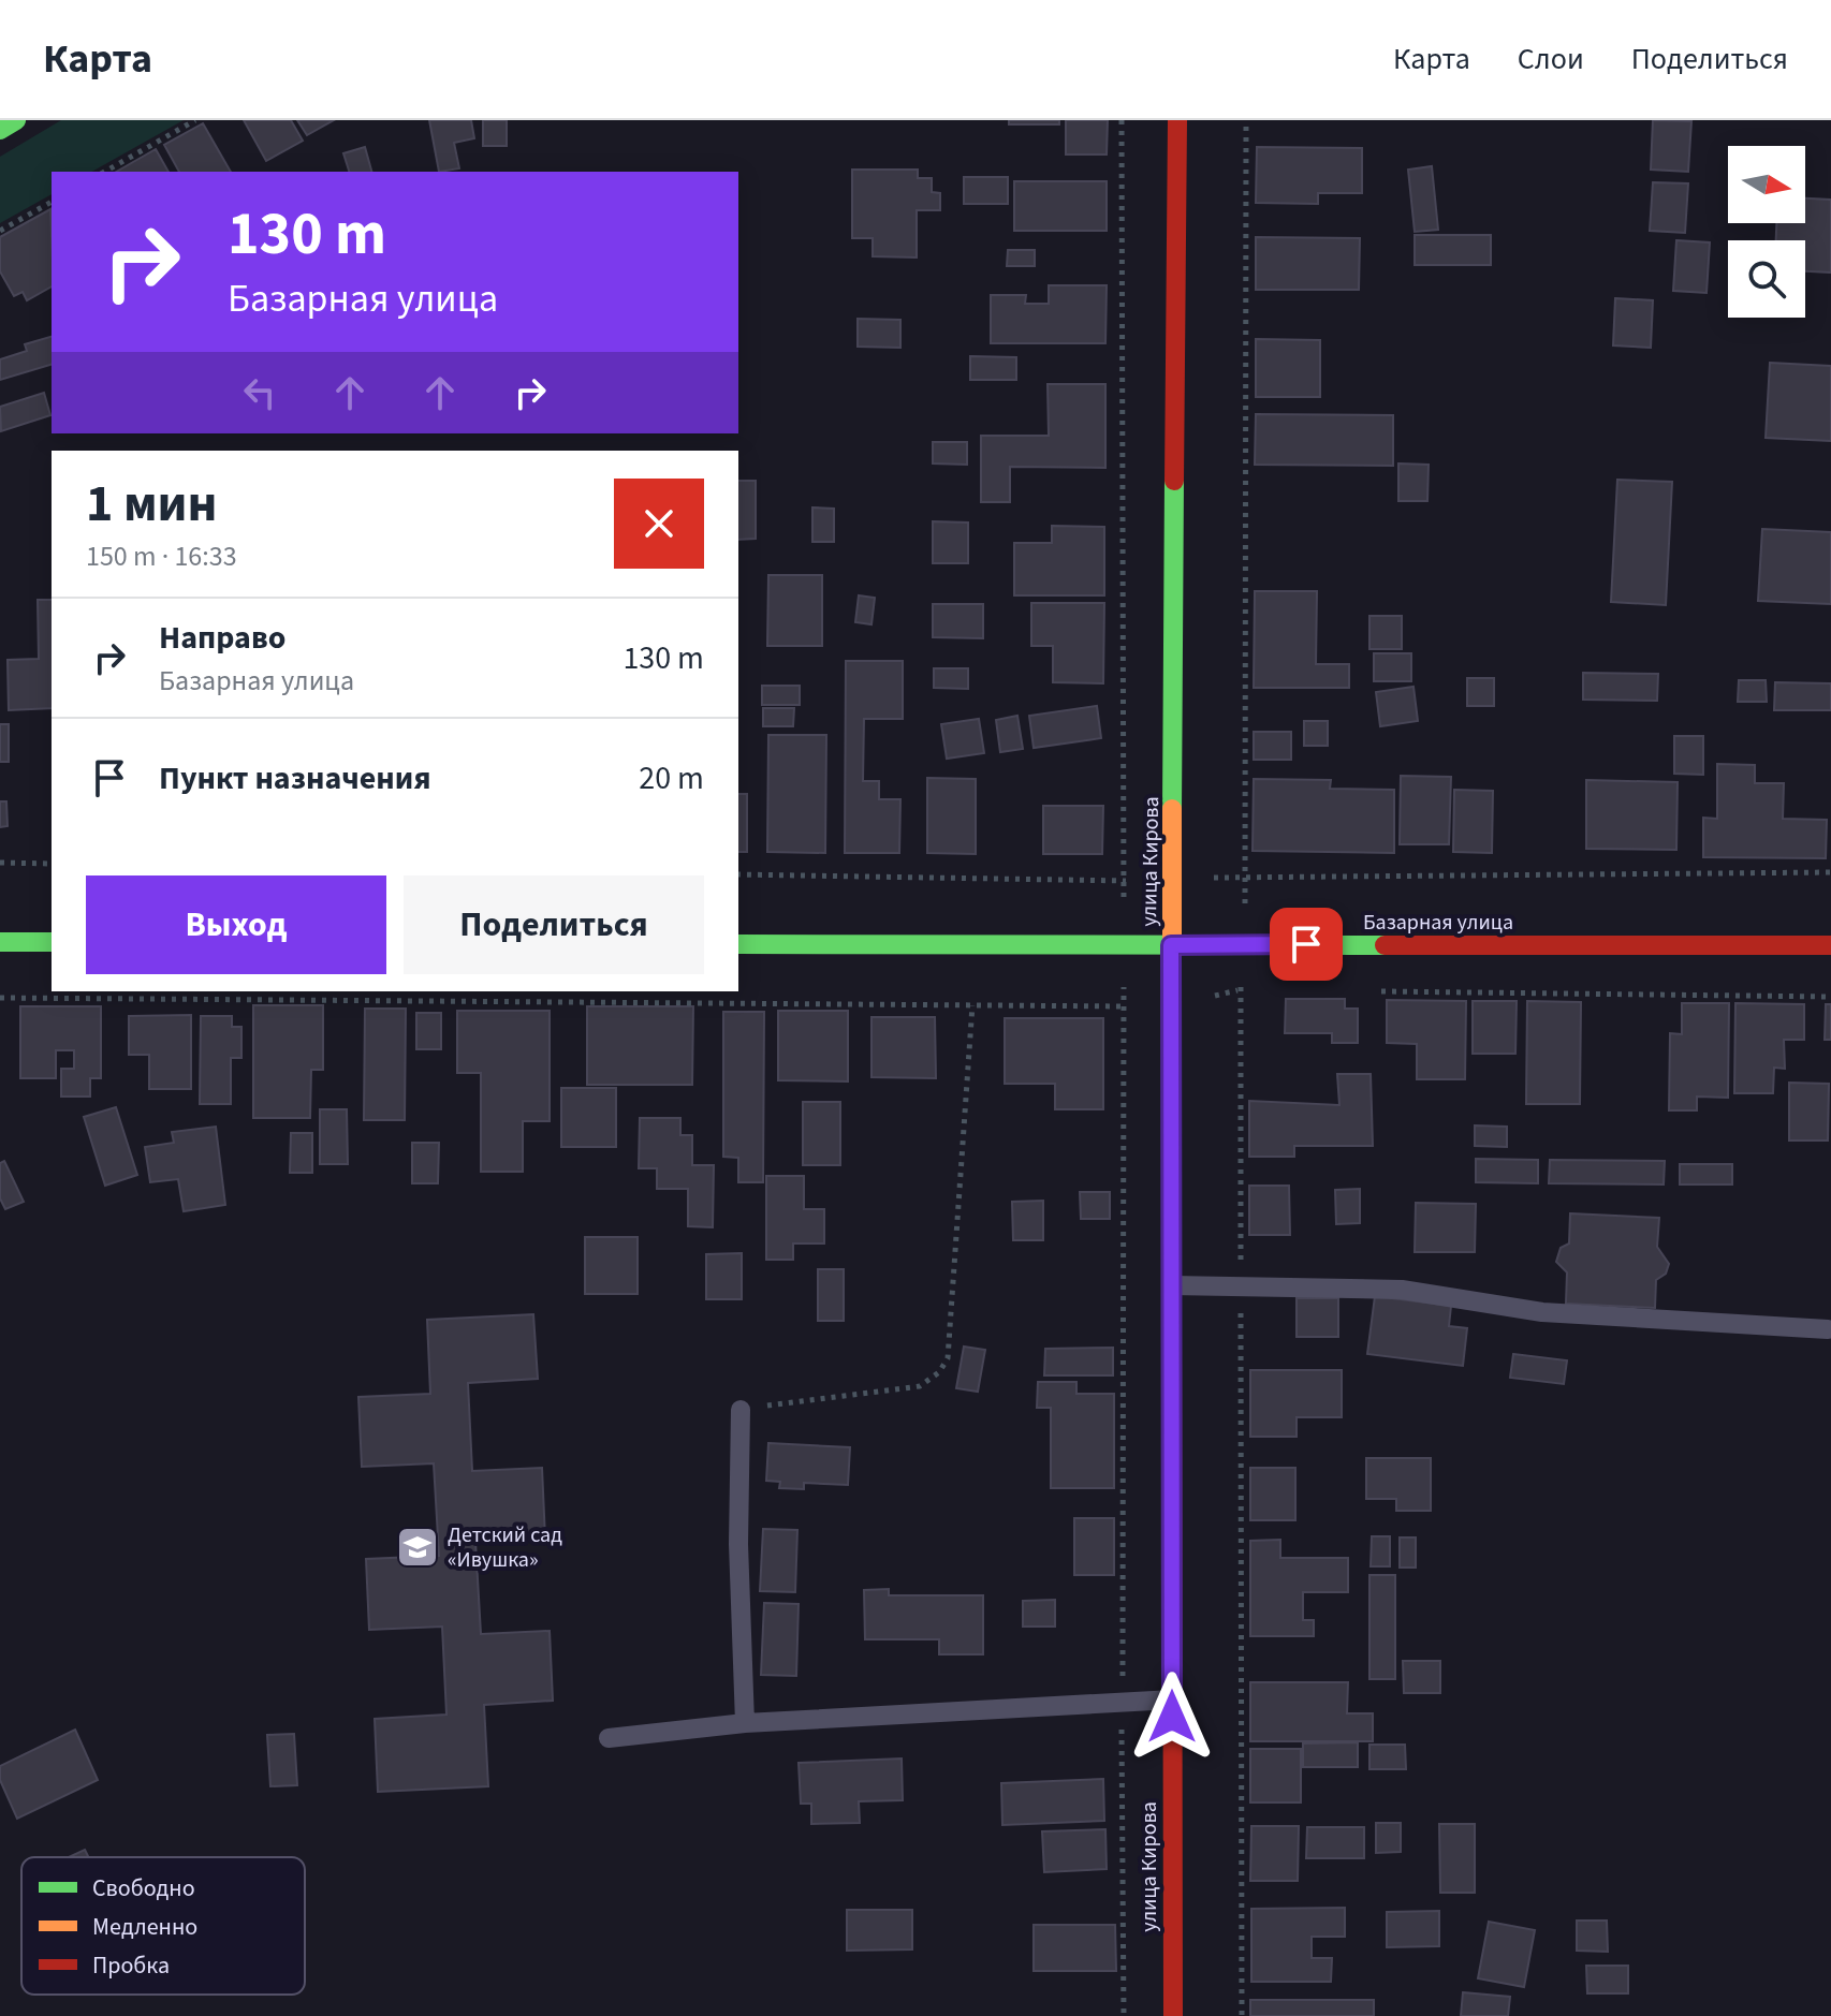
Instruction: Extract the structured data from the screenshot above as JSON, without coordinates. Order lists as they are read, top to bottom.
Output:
{
  "streets": {
    "street": ["улица Кирова", "Базарная улица"]
  },
  "crossings": [
    ["улица Кирова", "Базарная улица"]
  ],
  "places": {
    "school or university": ["Детский сад «Ивушка»"]
  },
  "legend": ["Свободно", "Медленно", "Пробка"],
  "north": "right",
  "page": {
    "header": "Карта",
    "nav": ["Карта", "Слои", "Поделиться"],
    "turn": ["130 m", "Базарная улица"],
    "heading": ["1 мин", "150 m · 16:33"],
    "list": [
      {
        "name": "Направо",
        "note": "Базарная улица",
        "value": "130 m"
      },
      {
        "name": "Пункт назначения",
        "value": "20 m"
      }
    ],
    "buttons": ["Выход", "Поделиться"]
  }
}
